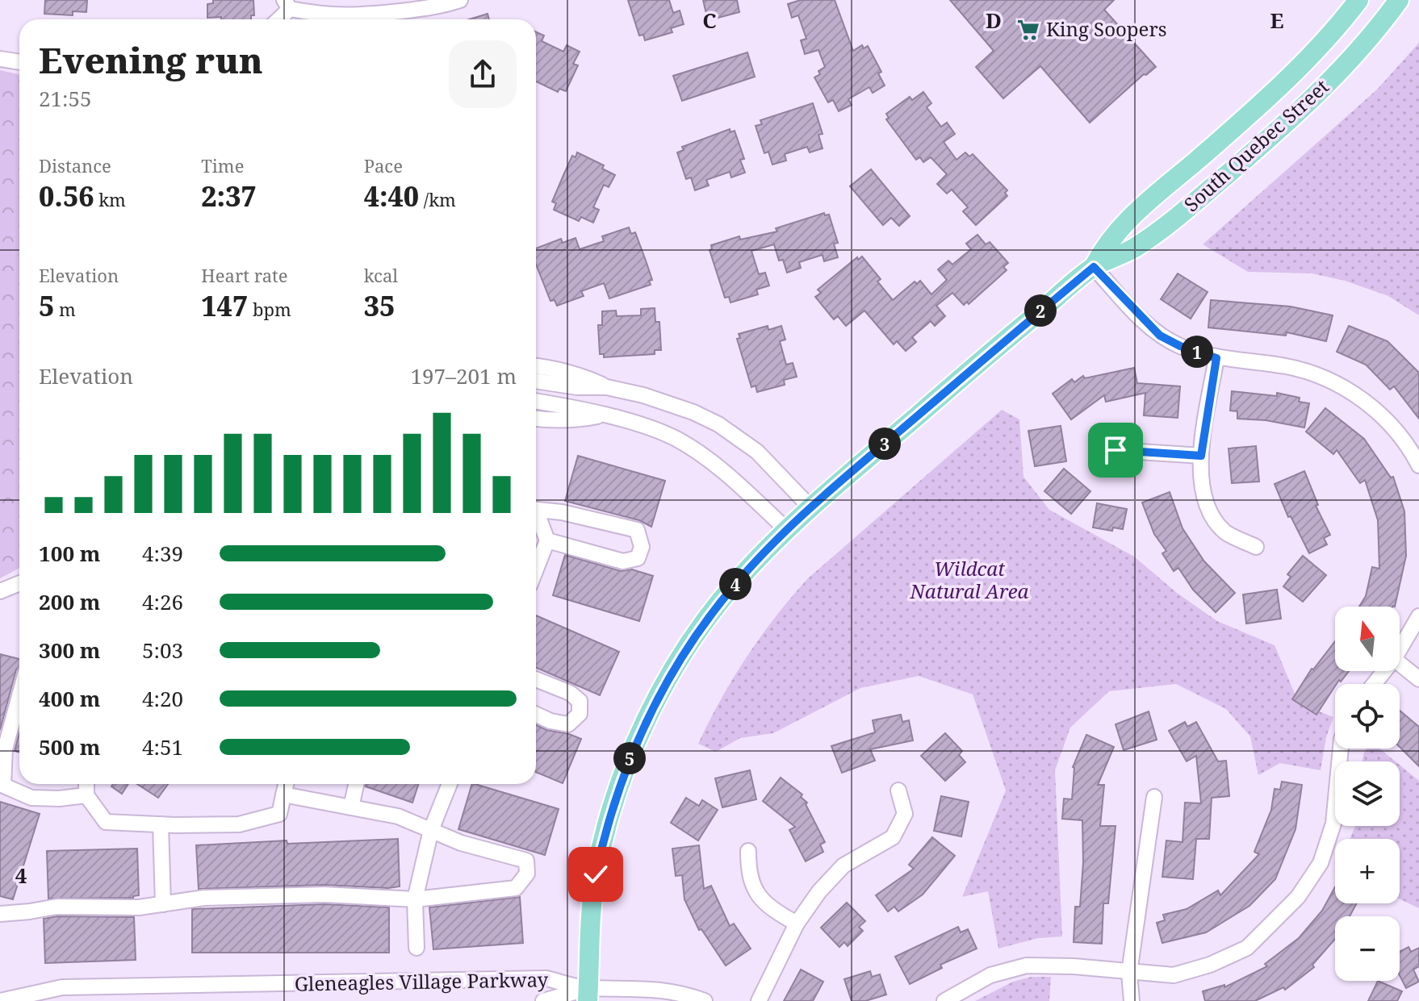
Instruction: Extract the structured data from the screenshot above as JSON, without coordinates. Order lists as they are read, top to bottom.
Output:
{
  "streets": {
    "main road": ["South Quebec Street"],
    "street": ["Gleneagles Village Parkway"]
  },
  "crossings": [
    ["South Quebec Street", "Gleneagles Village Parkway"]
  ],
  "parks": ["Wildcat Natural Area"],
  "places": {
    "supermarket": ["King Soopers"]
  },
  "north": "top",
  "page": {
    "heading": ["Evening run", "21:55"],
    "stats": [
      ["Distance", "0.56 km"],
      ["Time", "2:37"],
      ["Pace", "4:40 /km"],
      ["Elevation", "5 m"],
      ["Heart rate", "147 bpm"],
      ["kcal", "35"]
    ],
    "pins": [
      "2",
      "1",
      "3",
      "4",
      "5"
    ],
    "chart": ["Elevation", "197–201 m"],
    "list": [
      {
        "name": "100 m",
        "note": "4:39"
      },
      {
        "name": "200 m",
        "note": "4:26"
      },
      {
        "name": "300 m",
        "note": "5:03"
      },
      {
        "name": "400 m",
        "note": "4:20"
      },
      {
        "name": "500 m",
        "note": "4:51"
      }
    ],
    "map_buttons": ["+", "−"]
  },
  "grid": {
    "columns": ["C", "D", "E"],
    "rows": ["4"]
  }
}
